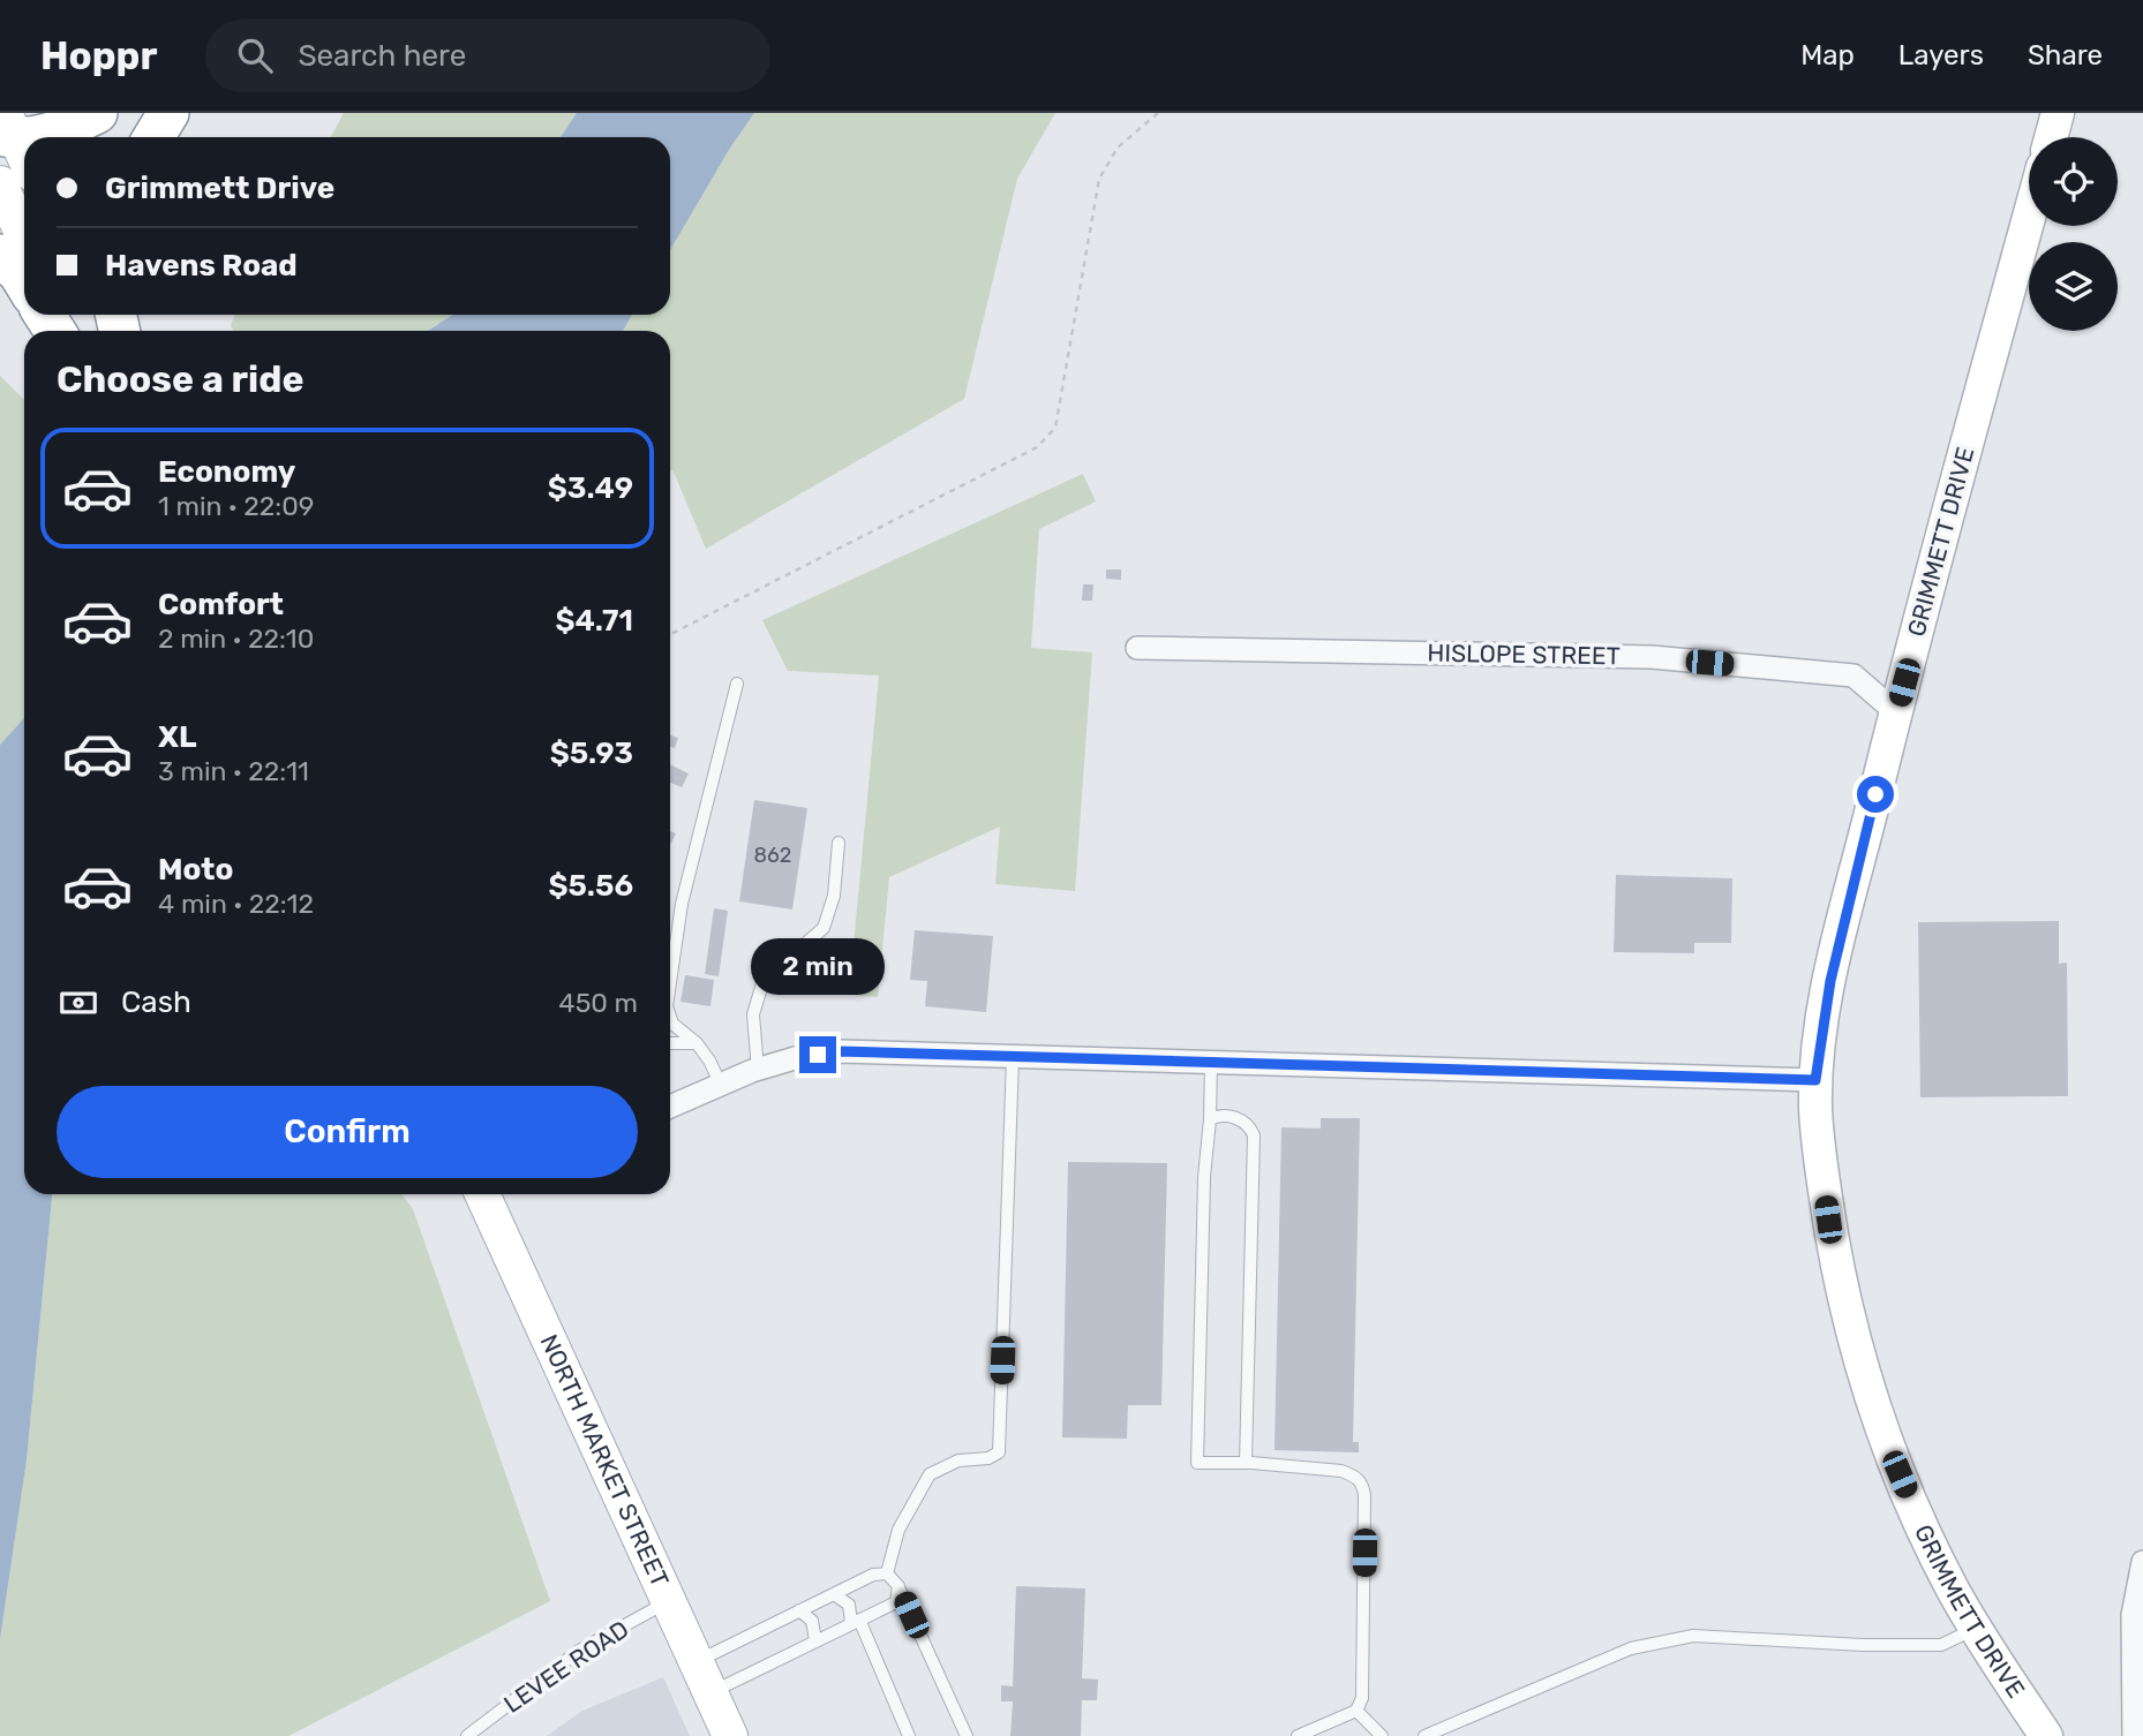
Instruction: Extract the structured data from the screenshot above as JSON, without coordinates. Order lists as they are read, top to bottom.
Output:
{
  "streets": {
    "main road": ["GRIMMETT DRIVE", "NORTH MARKET STREET"],
    "street": ["HISLOPE STREET"],
    "lane": ["LEVEE ROAD"]
  },
  "crossings": [
    ["GRIMMETT DRIVE", "HISLOPE STREET"],
    ["NORTH MARKET STREET", "LEVEE ROAD"]
  ],
  "house_numbers": ["862"],
  "page": {
    "header": "Hoppr",
    "search": "Search here",
    "nav": ["Map", "Layers", "Share"],
    "banner": ["Grimmett Drive", "Havens Road"],
    "heading": "Choose a ride",
    "list": [
      {
        "name": "Economy",
        "note": "1 min · 22:09",
        "value": "$3.49"
      },
      {
        "name": "Comfort",
        "note": "2 min · 22:10",
        "value": "$4.71"
      },
      {
        "name": "XL",
        "note": "3 min · 22:11",
        "value": "$5.93"
      },
      {
        "name": "Moto",
        "note": "4 min · 22:12",
        "value": "$5.56"
      }
    ],
    "bubble": "2 min",
    "pay": ["Cash", "450 m"],
    "buttons": "Confirm"
  }
}
